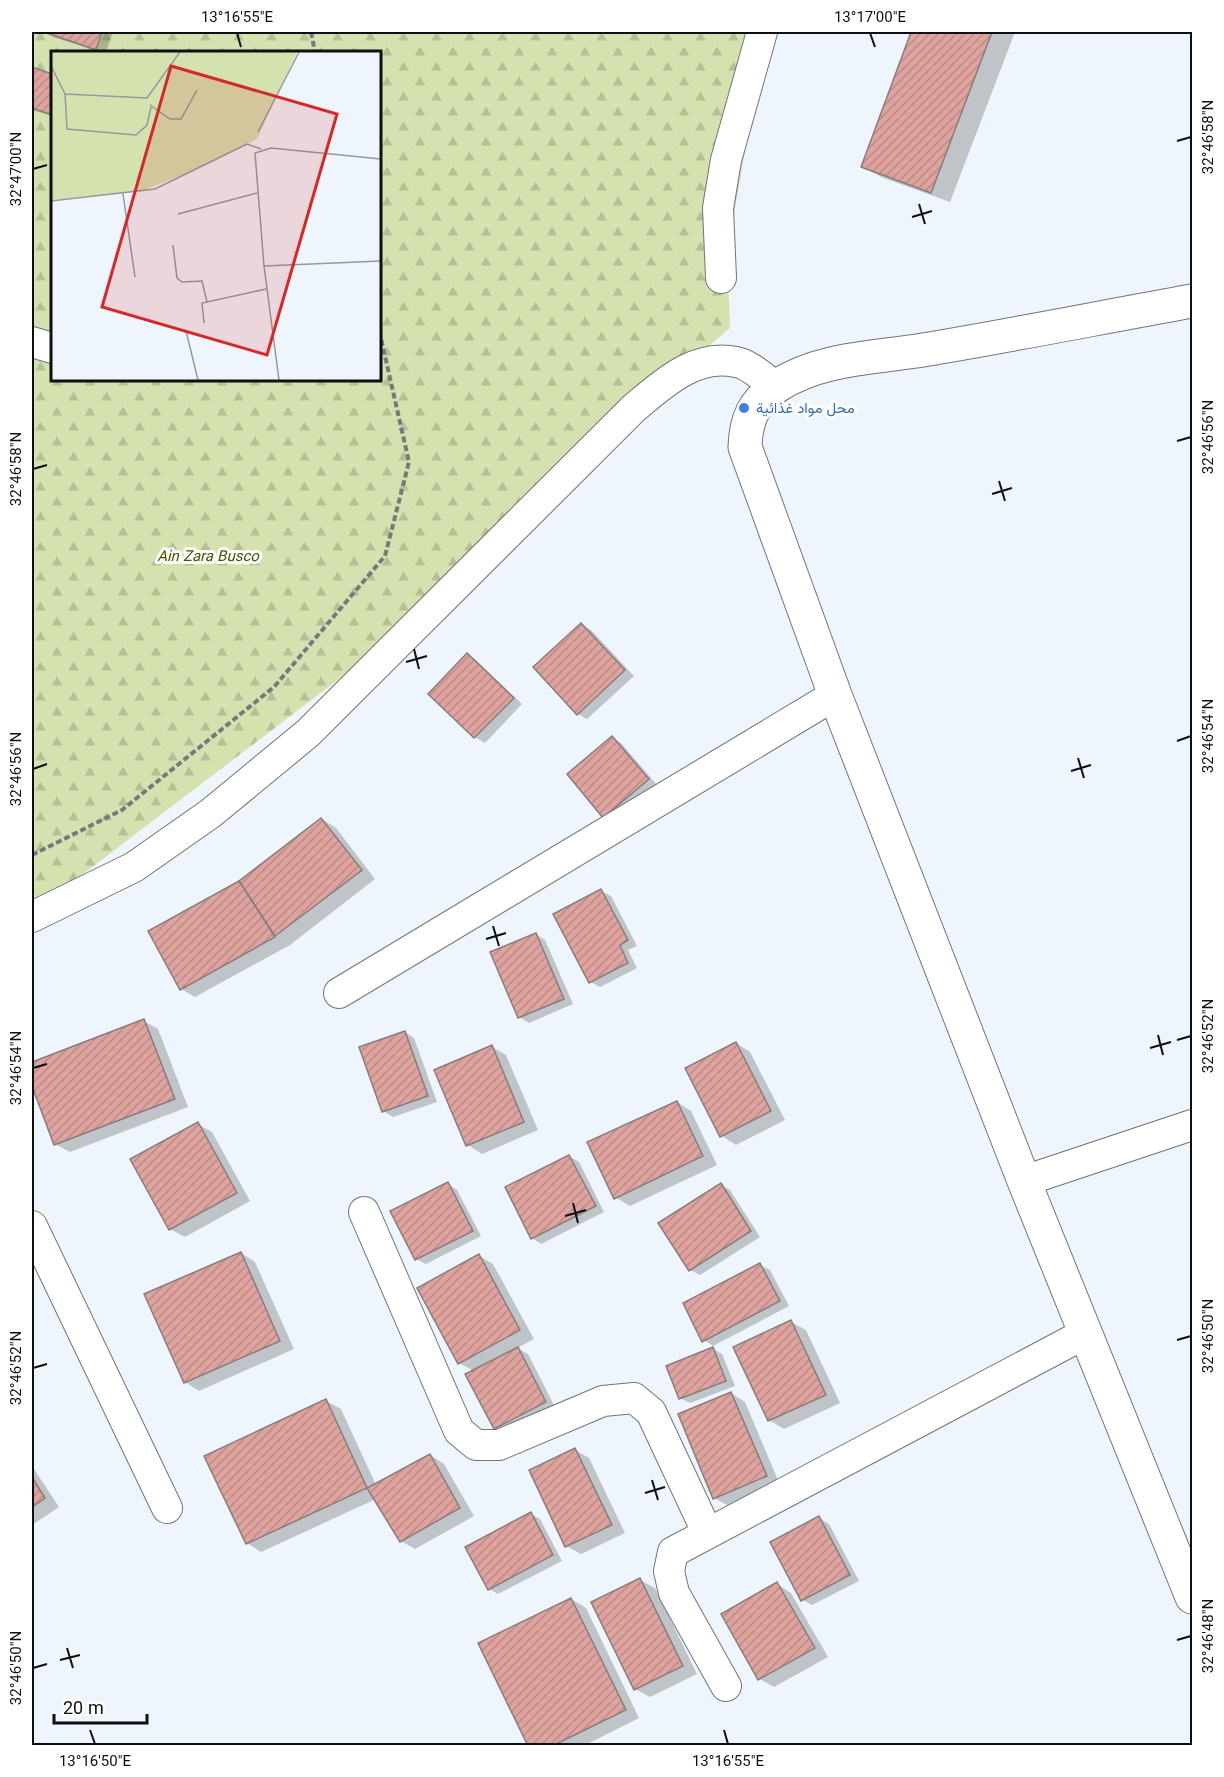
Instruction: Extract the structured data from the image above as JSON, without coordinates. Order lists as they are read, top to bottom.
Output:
{
  "parks": ["Ain Zara Busco"],
  "places": ["محل مواد غذائية"],
  "scale_bar": "20 m",
  "coordinates": [
    "13°16'55\"E",
    "13°17'00\"E",
    "32°46'58\"N",
    "32°47'00\"N",
    "32°46'56\"N",
    "32°46'54\"N",
    "32°46'52\"N",
    "32°46'50\"N",
    "32°46'48\"N",
    "13°16'50\"E"
  ]
}
